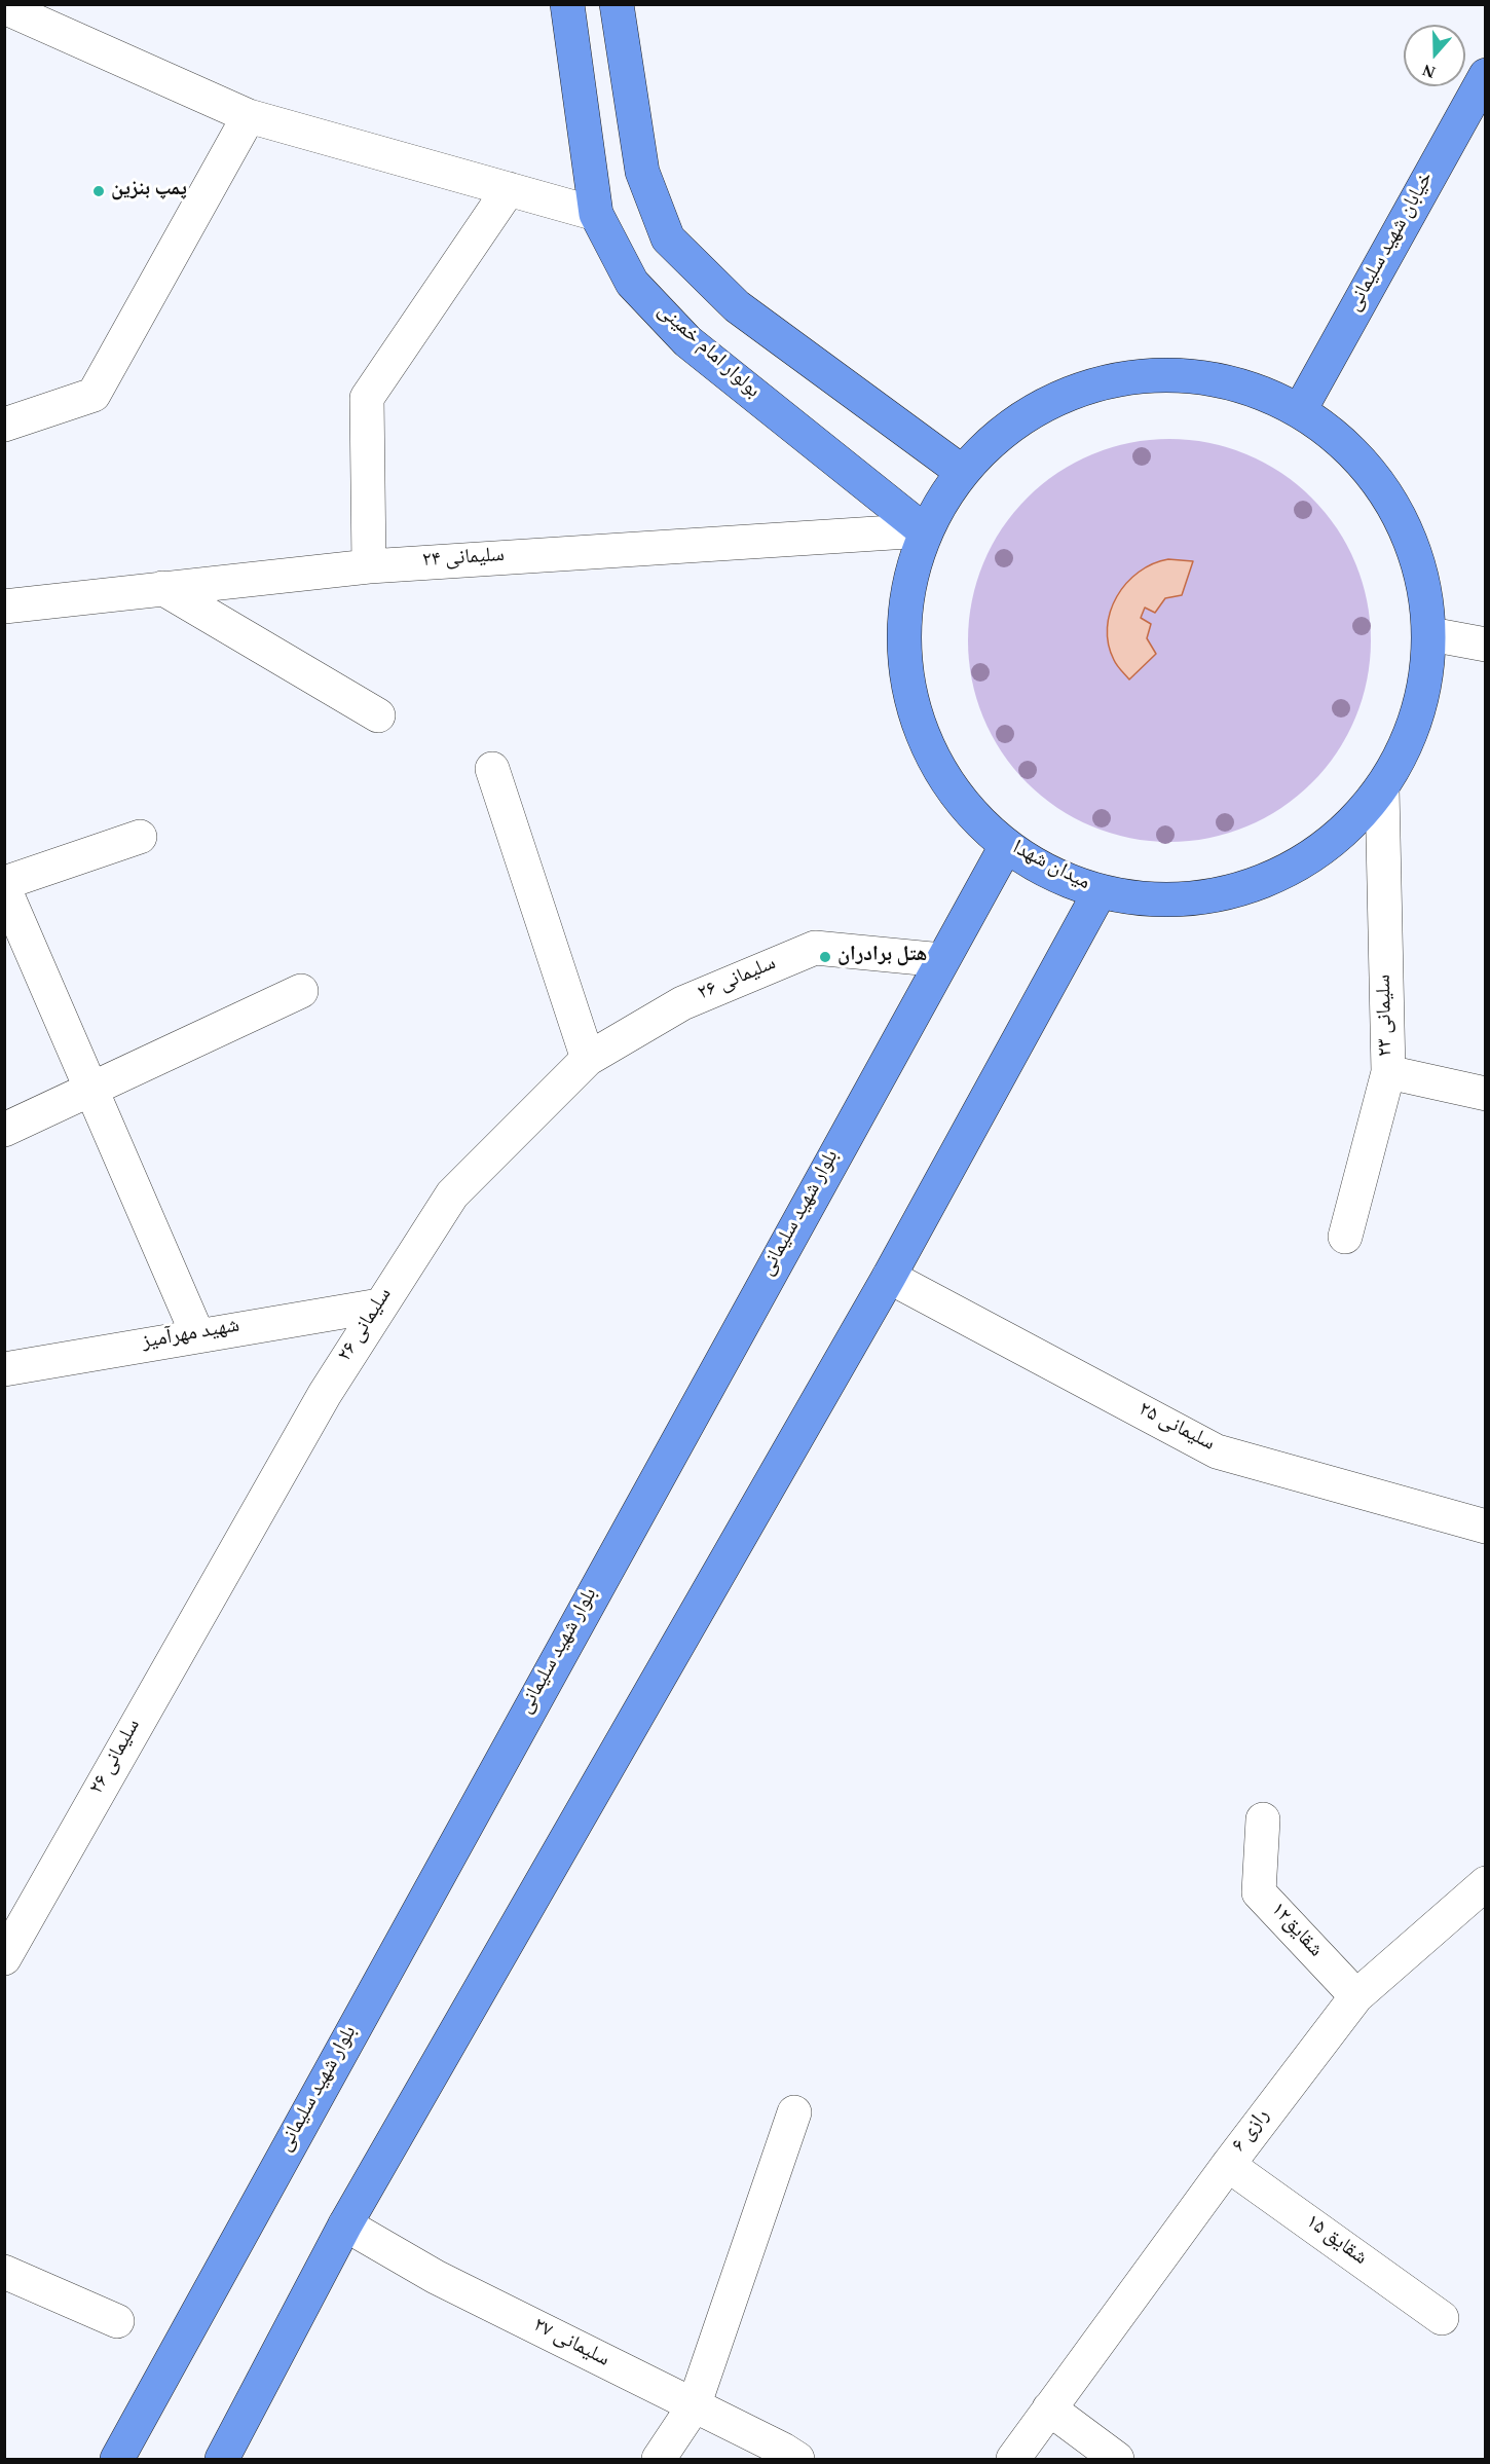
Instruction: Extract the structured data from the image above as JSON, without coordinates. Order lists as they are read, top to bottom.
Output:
{
  "streets": {
    "main road": [
      "خیابان شهید سلیمانی",
      "بولوار امام خمینی",
      "میدان شهدا",
      "بلوار شهید سلیمانی"
    ],
    "street": [
      "سلیمانی ۲۴",
      "سلیمانی ۲۶",
      "سلیمانی ۲۳",
      "شهید مهرآمیز",
      "سلیمانی ۲۵",
      "شقایق۱۲",
      "رازی ۶",
      "شقایق ۱۵",
      "سلیمانی ۲۷"
    ]
  },
  "crossings": [
    ["خیابان شهید سلیمانی", "میدان شهدا"],
    ["بولوار امام خمینی", "سلیمانی ۲۴"],
    ["بولوار امام خمینی", "میدان شهدا"],
    ["سلیمانی ۲۴", "میدان شهدا"],
    ["میدان شهدا", "سلیمانی ۲۳"],
    ["میدان شهدا", "بلوار شهید سلیمانی"],
    ["سلیمانی ۲۶", "بلوار شهید سلیمانی"],
    ["سلیمانی ۲۶", "شهید مهرآمیز"],
    ["شقایق۱۲", "رازی ۶"],
    ["رازی ۶", "شقایق ۱۵"]
  ],
  "places": ["پمپ بنزین", "هتل برادران"],
  "north": "bottom"
}
